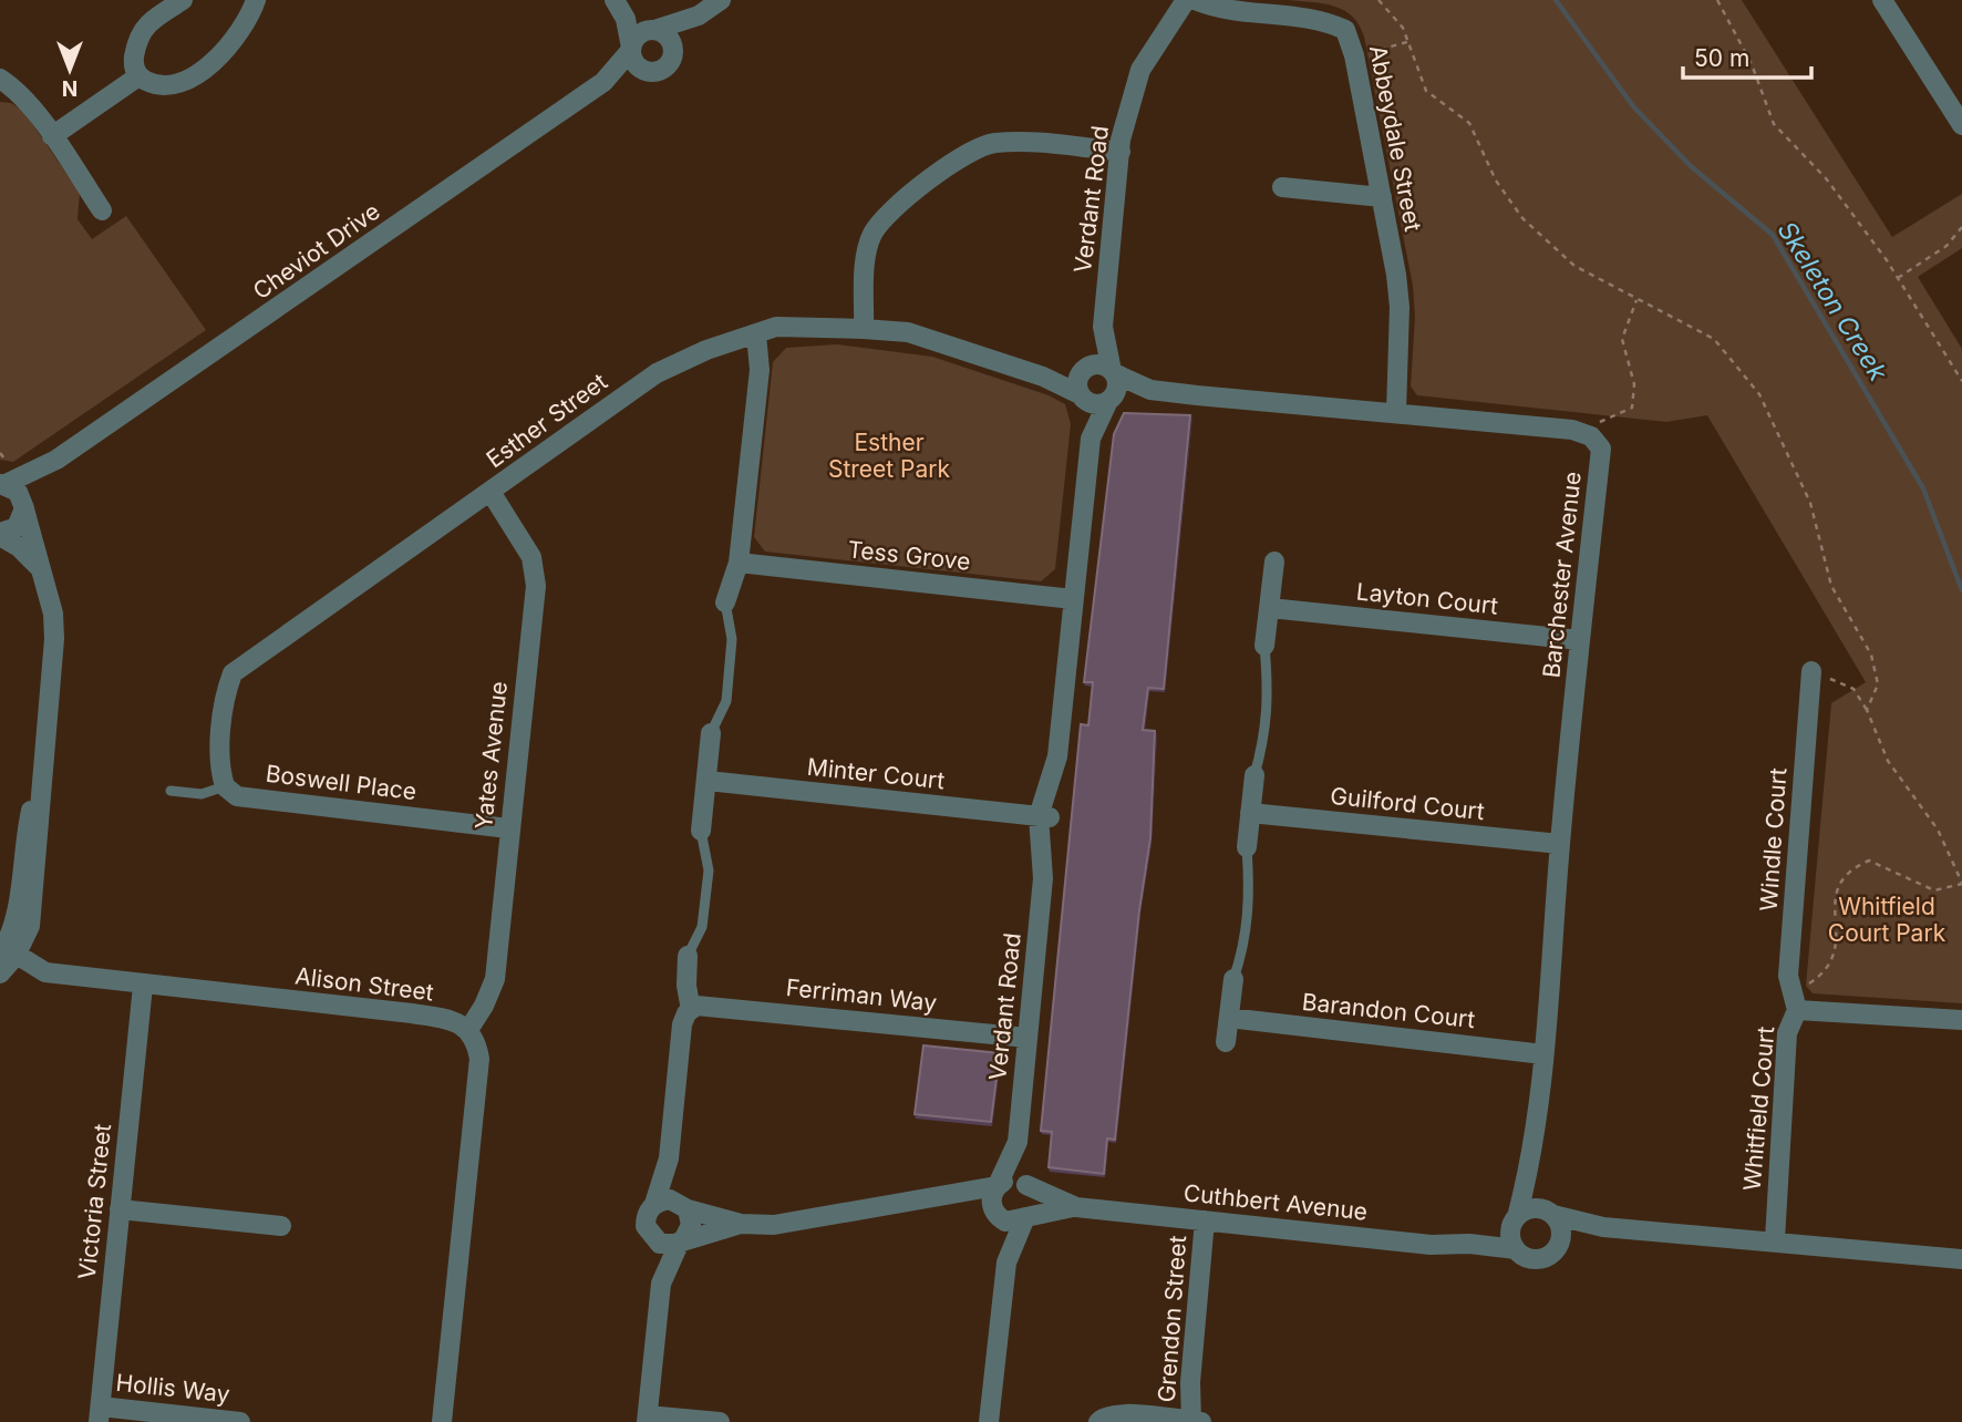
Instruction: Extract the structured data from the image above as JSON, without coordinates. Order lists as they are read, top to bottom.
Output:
{
  "streets": {
    "street": [
      "Abbeydale Street",
      "Verdant Road",
      "Cheviot Drive",
      "Esther Street",
      "Tess Grove",
      "Barchester Avenue",
      "Layton Court",
      "Yates Avenue",
      "Minter Court",
      "Boswell Place",
      "Guilford Court",
      "Windle Court",
      "Alison Street",
      "Ferriman Way",
      "Barandon Court",
      "Whitfield Court",
      "Victoria Street",
      "Cuthbert Avenue",
      "Grendon Street",
      "Hollis Way"
    ]
  },
  "crossings": [
    ["Verdant Road", "Esther Street"],
    ["Verdant Road", "Tess Grove"],
    ["Verdant Road", "Minter Court"],
    ["Verdant Road", "Ferriman Way"],
    ["Verdant Road", "Cuthbert Avenue"],
    ["Esther Street", "Yates Avenue"],
    ["Esther Street", "Boswell Place"],
    ["Barchester Avenue", "Layton Court"],
    ["Barchester Avenue", "Guilford Court"],
    ["Barchester Avenue", "Barandon Court"],
    ["Barchester Avenue", "Cuthbert Avenue"],
    ["Yates Avenue", "Boswell Place"],
    ["Yates Avenue", "Alison Street"],
    ["Windle Court", "Whitfield Court"],
    ["Alison Street", "Victoria Street"],
    ["Victoria Street", "Hollis Way"],
    ["Cuthbert Avenue", "Grendon Street"]
  ],
  "water": ["Skeleton Creek"],
  "parks": ["Esther Street Park", "Whitfield Court Park"],
  "scale_bar": "50 m",
  "north": "bottom"
}
